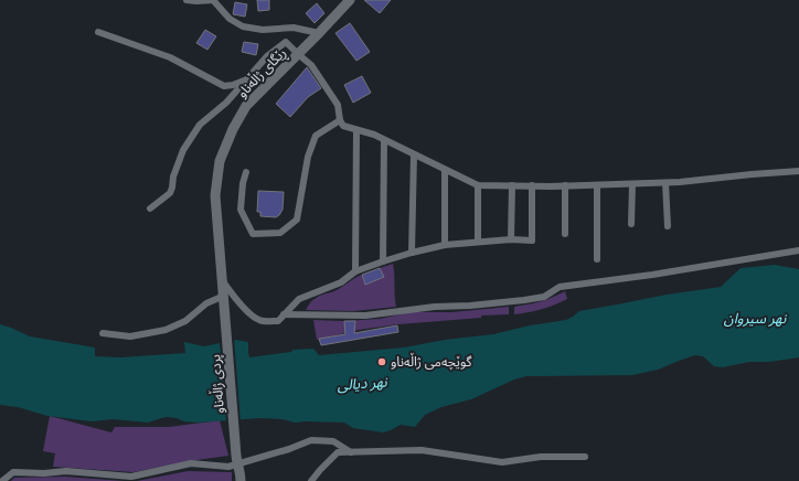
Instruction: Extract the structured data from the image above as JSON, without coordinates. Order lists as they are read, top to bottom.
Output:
{
  "streets": {
    "main road": ["ڕێگای ژاڵەناو", "پردی ژاڵەناو"]
  },
  "crossings": [
    ["ڕێگای ژاڵەناو", "پردی ژاڵەناو"]
  ],
  "water": ["نهر سیروان", "نهر ديالى"],
  "places": ["گوێچەمی ژاڵەناو"]
}
